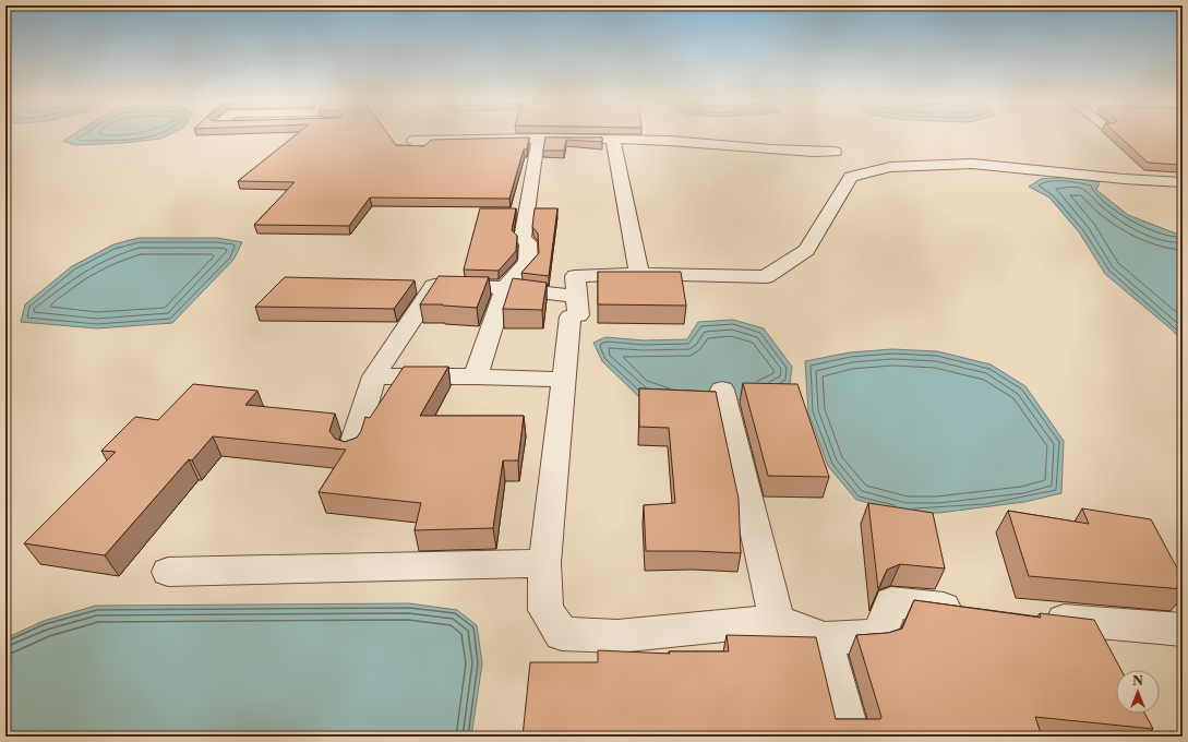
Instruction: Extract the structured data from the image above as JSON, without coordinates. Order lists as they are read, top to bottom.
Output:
{
  "north": "top"
}
